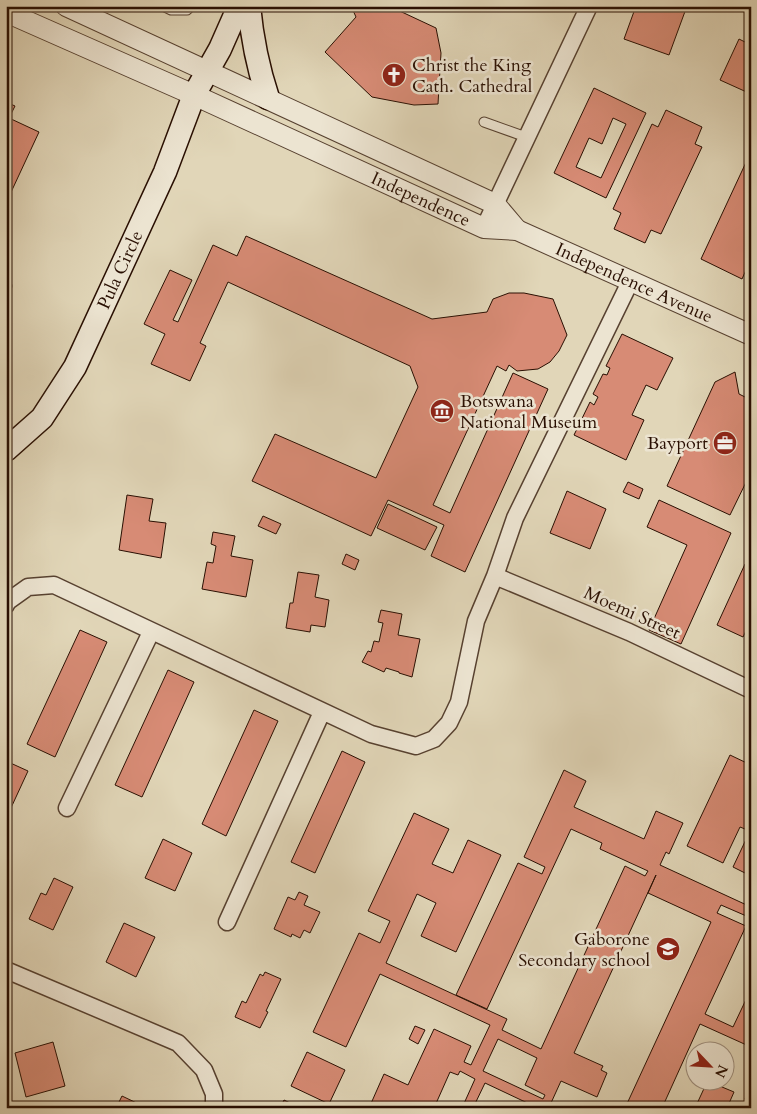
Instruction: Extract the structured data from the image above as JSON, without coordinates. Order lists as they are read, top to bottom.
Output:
{
  "streets": {
    "main road": ["Pula Circle"],
    "street": ["Independence", "Independence Avenue", "Moemi Street"]
  },
  "crossings": [
    ["Independence", "Pula Circle"],
    ["Independence", "Independence Avenue"]
  ],
  "places": {
    "church": ["Christ the King Cath. Cathedral"],
    "museum": ["Botswana National Museum"],
    "office": ["Bayport"],
    "school or university": ["Gaborone Secondary school"]
  },
  "north": "bottom right"
}
